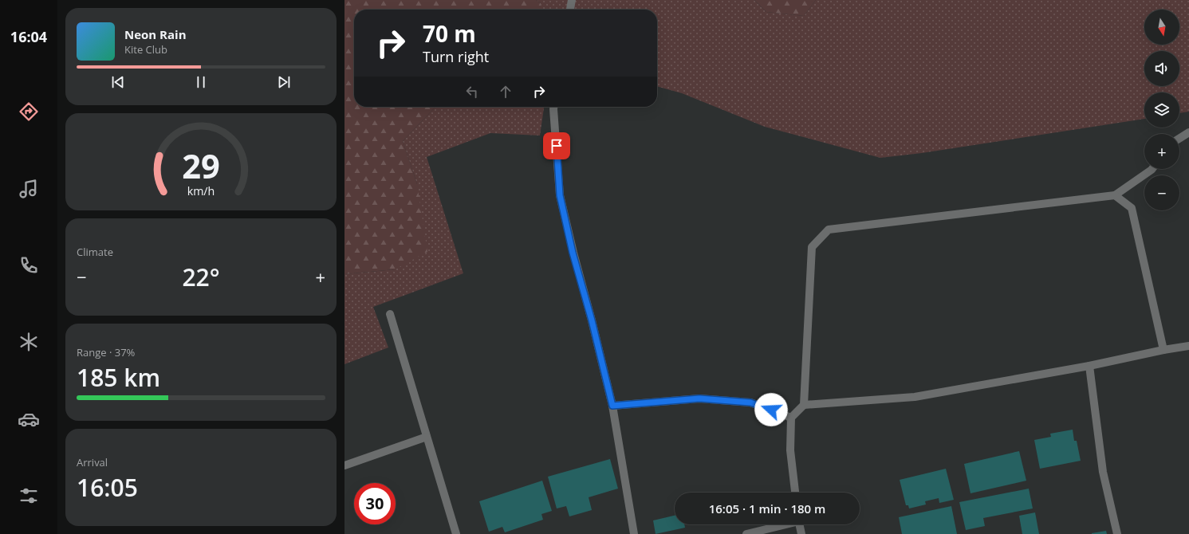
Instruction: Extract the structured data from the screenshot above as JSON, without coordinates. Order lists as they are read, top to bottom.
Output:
{
  "north": "bottom",
  "page": {
    "tabs": "16:04",
    "map_buttons": ["+", "−"],
    "turn": ["70 m", "Turn right"],
    "song": ["Neon Rain", "Kite Club"],
    "tile": [
      "Climate",
      ["Range · 37%", "185 km"],
      ["Arrival", "16:05"]
    ],
    "heat": ["−", "22°", "+"],
    "limit": "30",
    "trip": "16:05 · 1 min · 180 m",
    "gauge": ["29", "km/h"]
  }
}
